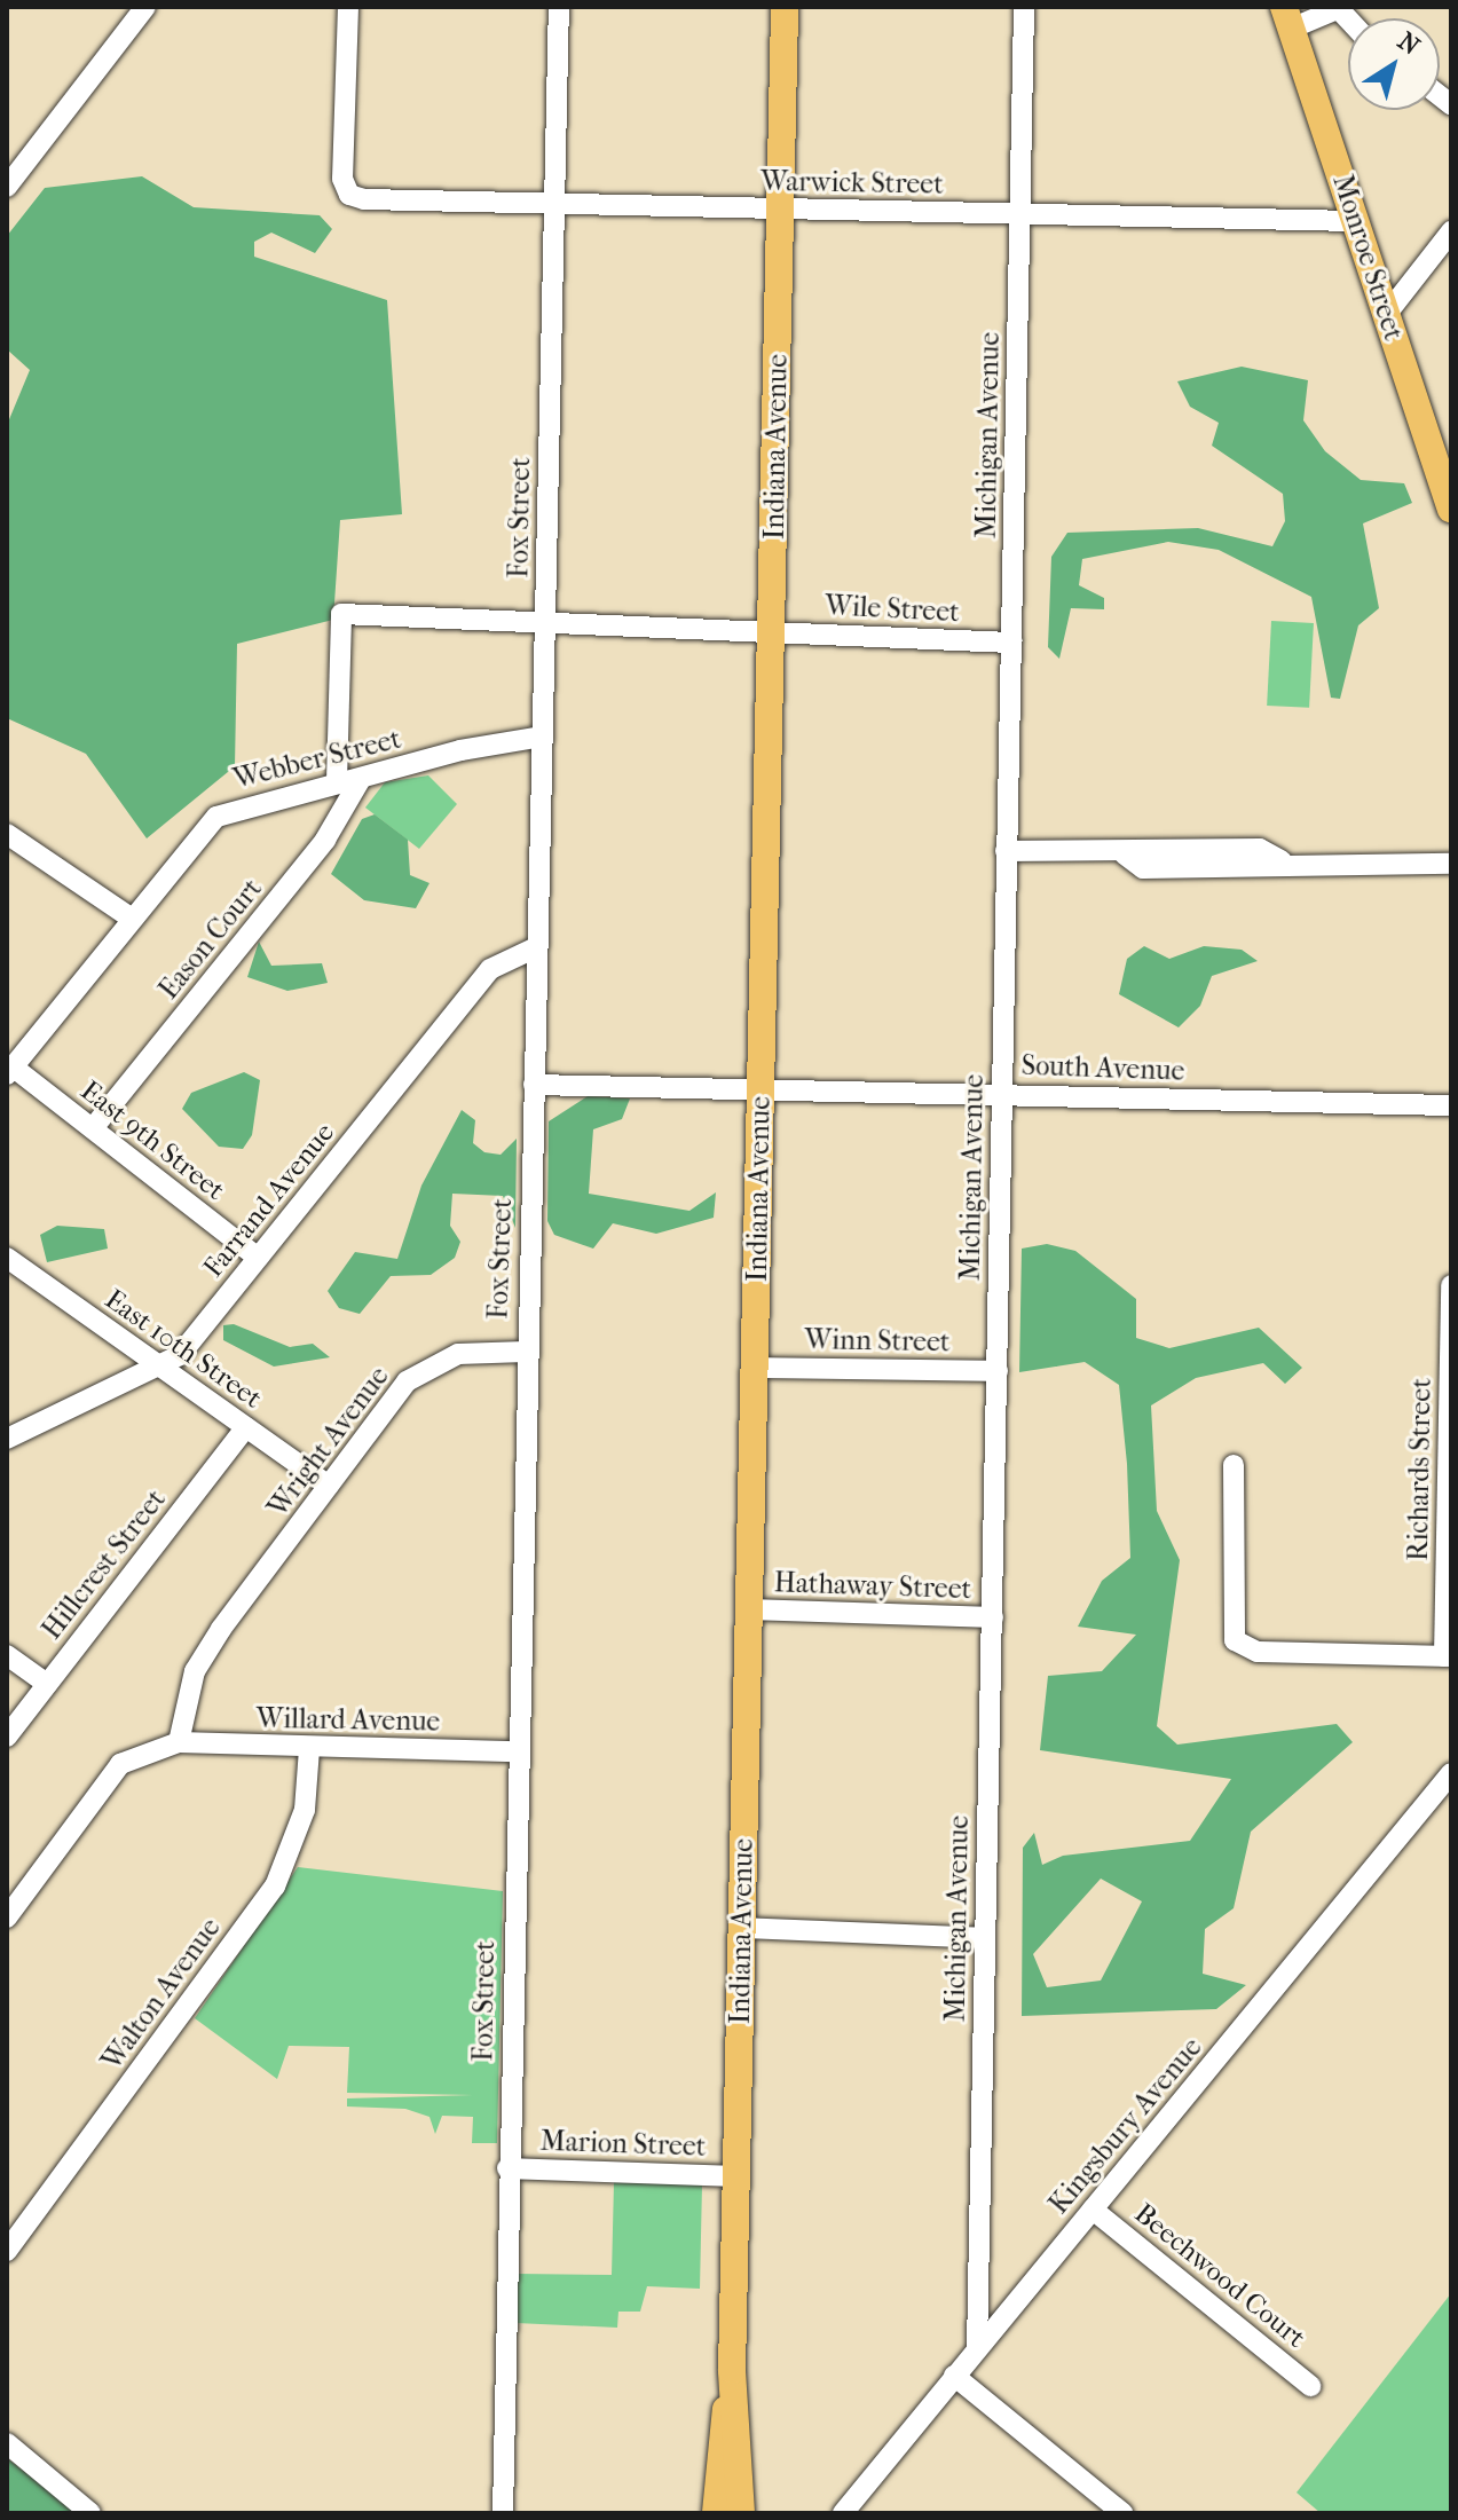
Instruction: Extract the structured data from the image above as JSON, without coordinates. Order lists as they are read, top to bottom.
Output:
{
  "streets": {
    "main road": ["Monroe Street", "Indiana Avenue"],
    "street": [
      "Warwick Street",
      "Michigan Avenue",
      "Fox Street",
      "Wile Street",
      "Webber Street",
      "Eason Court",
      "South Avenue",
      "East 9th Street",
      "Farrand Avenue",
      "Winn Street",
      "East 10th Street",
      "Wright Avenue",
      "Richards Street",
      "Hillcrest Street",
      "Hathaway Street",
      "Willard Avenue",
      "Walton Avenue",
      "Kingsbury Avenue",
      "Marion Street",
      "Beechwood Court"
    ]
  },
  "crossings": [
    ["Warwick Street", "Monroe Street"],
    ["Warwick Street", "Michigan Avenue"],
    ["Warwick Street", "Indiana Avenue"],
    ["Warwick Street", "Fox Street"],
    ["Michigan Avenue", "Wile Street"],
    ["Michigan Avenue", "South Avenue"],
    ["Michigan Avenue", "Winn Street"],
    ["Michigan Avenue", "Hathaway Street"],
    ["Michigan Avenue", "Kingsbury Avenue"],
    ["Indiana Avenue", "Wile Street"],
    ["Indiana Avenue", "South Avenue"],
    ["Indiana Avenue", "Winn Street"],
    ["Indiana Avenue", "Hathaway Street"],
    ["Indiana Avenue", "Marion Street"],
    ["Fox Street", "Webber Street"],
    ["Fox Street", "South Avenue"],
    ["Fox Street", "Farrand Avenue"],
    ["Fox Street", "Wright Avenue"],
    ["Fox Street", "Willard Avenue"],
    ["Fox Street", "Marion Street"],
    ["Webber Street", "Eason Court"],
    ["Webber Street", "East 9th Street"],
    ["Eason Court", "East 9th Street"],
    ["East 9th Street", "Farrand Avenue"],
    ["Farrand Avenue", "East 10th Street"],
    ["East 10th Street", "Wright Avenue"],
    ["East 10th Street", "Hillcrest Street"],
    ["Wright Avenue", "Willard Avenue"],
    ["Willard Avenue", "Walton Avenue"],
    ["Kingsbury Avenue", "Beechwood Court"]
  ],
  "north": "top right"
}
